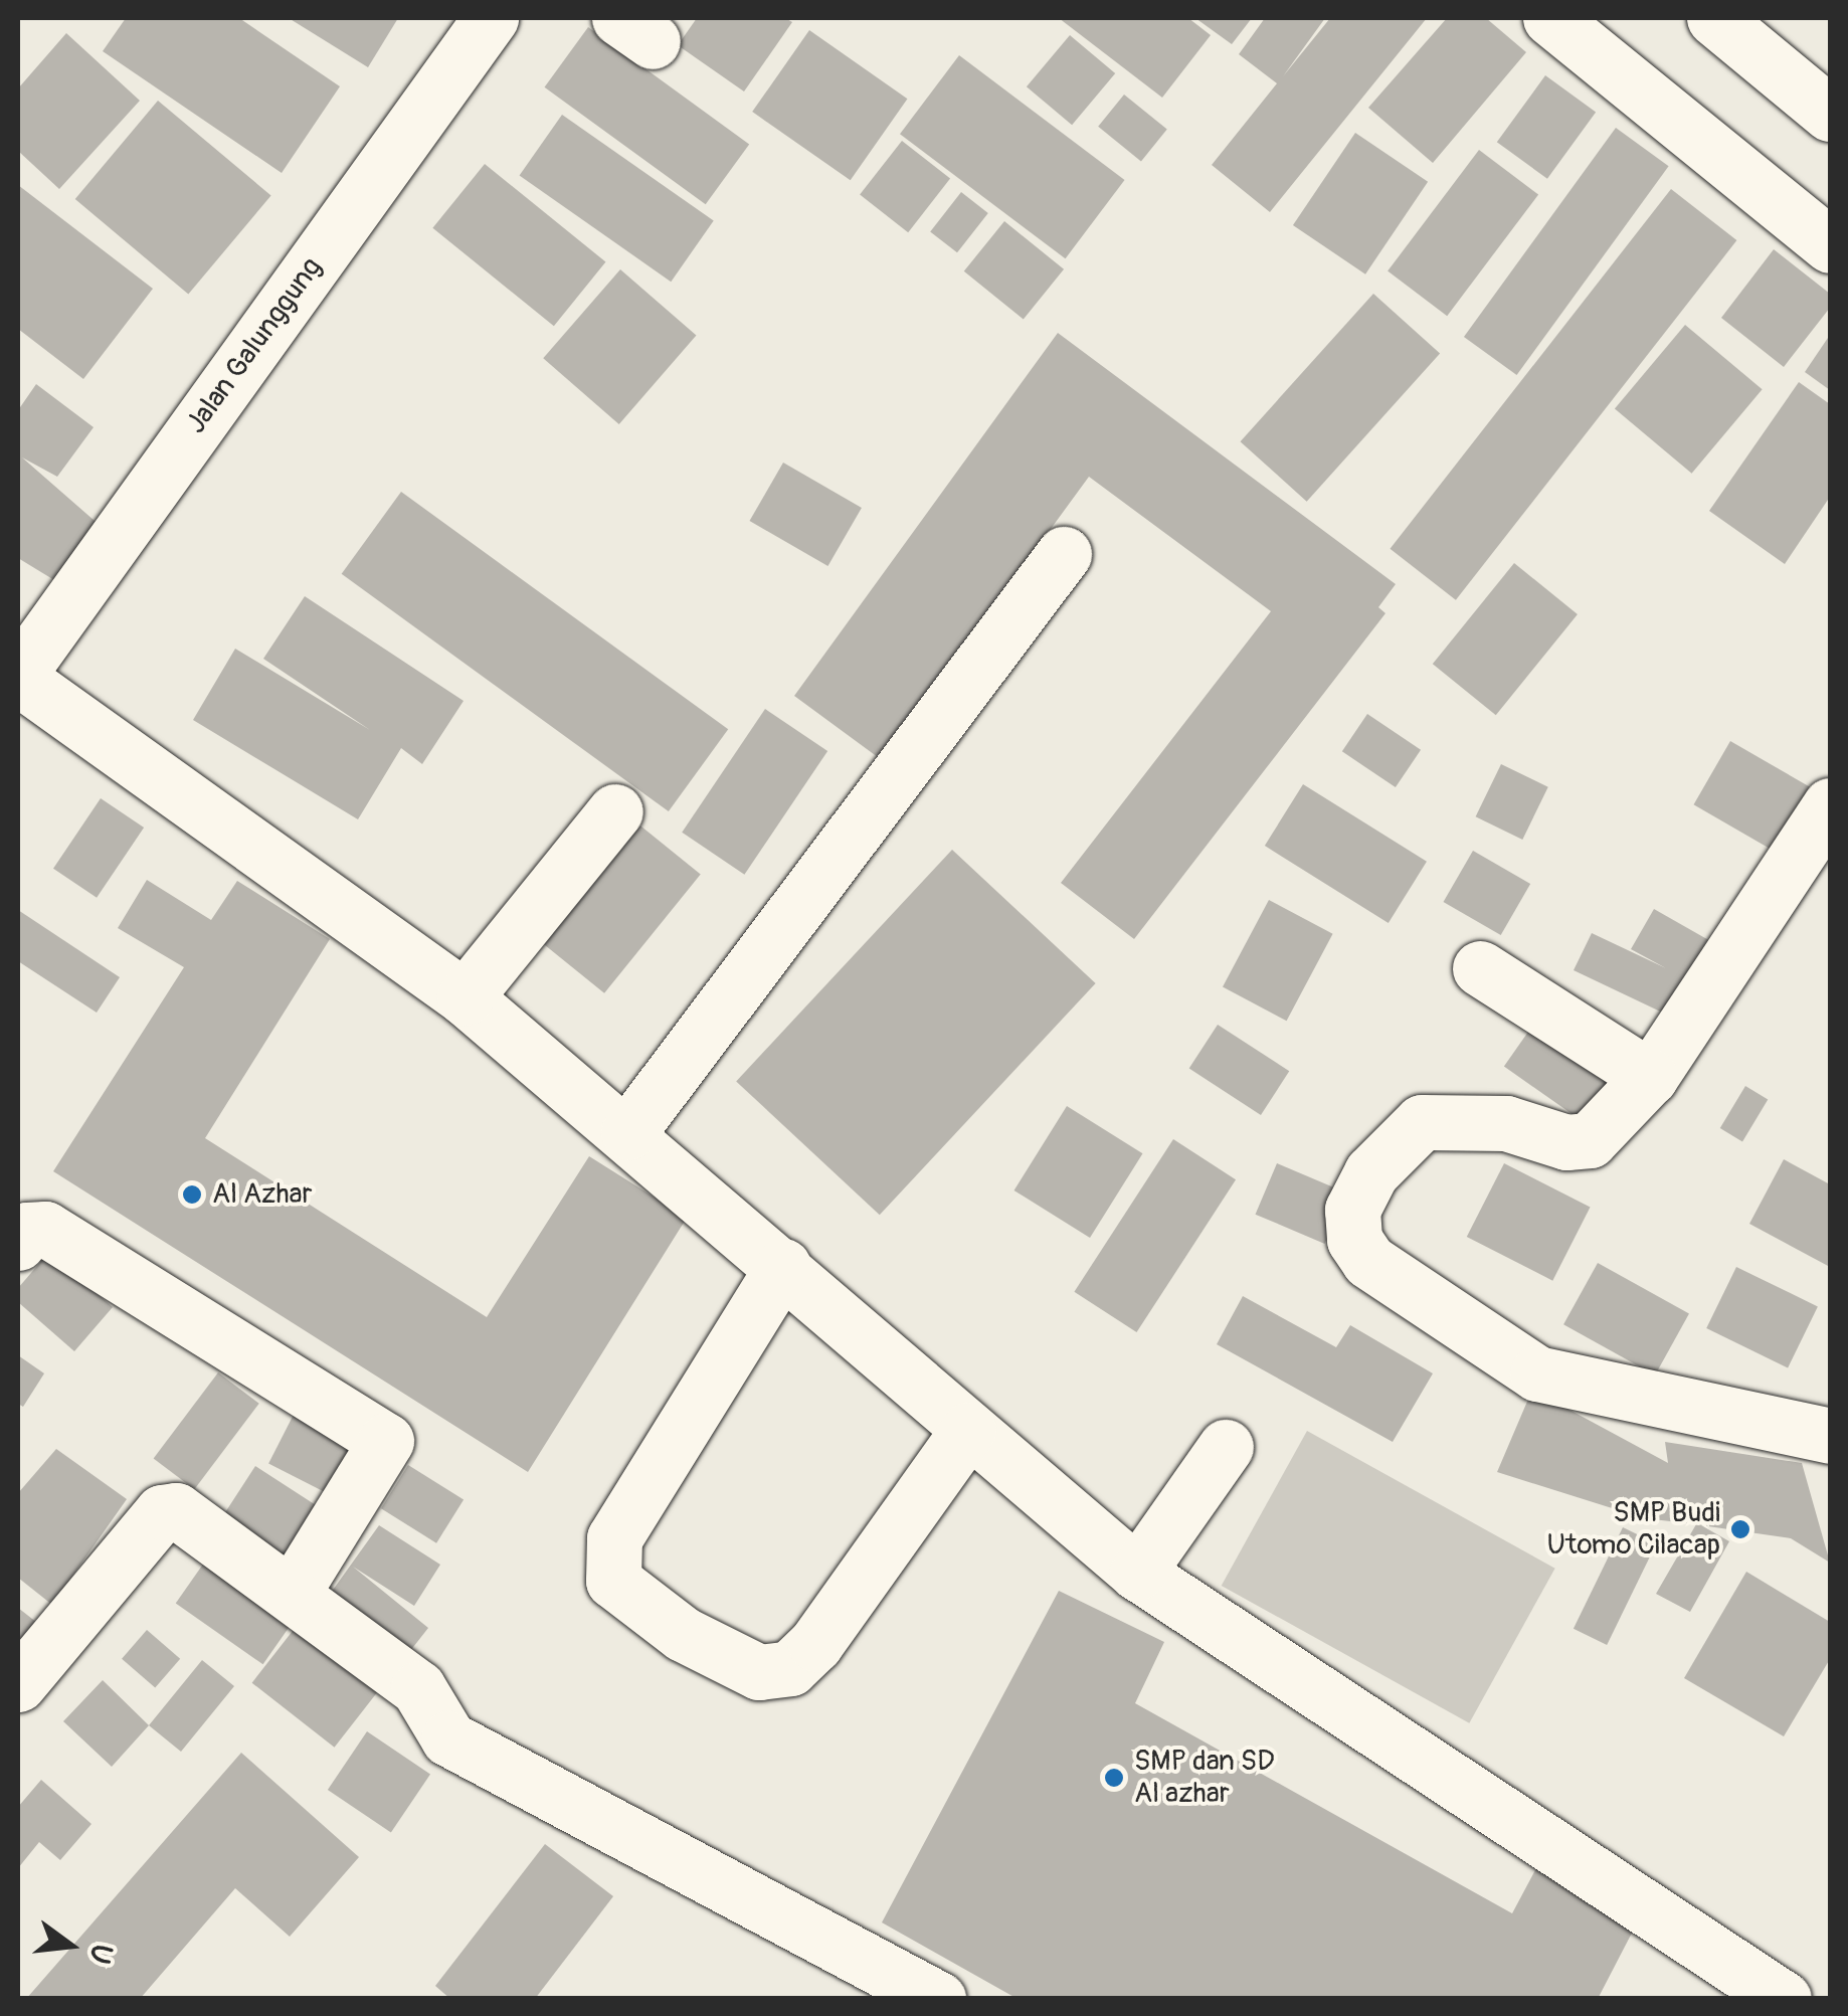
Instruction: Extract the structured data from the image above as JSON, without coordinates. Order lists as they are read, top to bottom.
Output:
{
  "streets": {
    "street": ["Jalan Galunggung"]
  },
  "places": ["Al Azhar", "SMP Budi Utomo Cilacap", "SMP dan SD Al azhar"],
  "north": "right"
}
